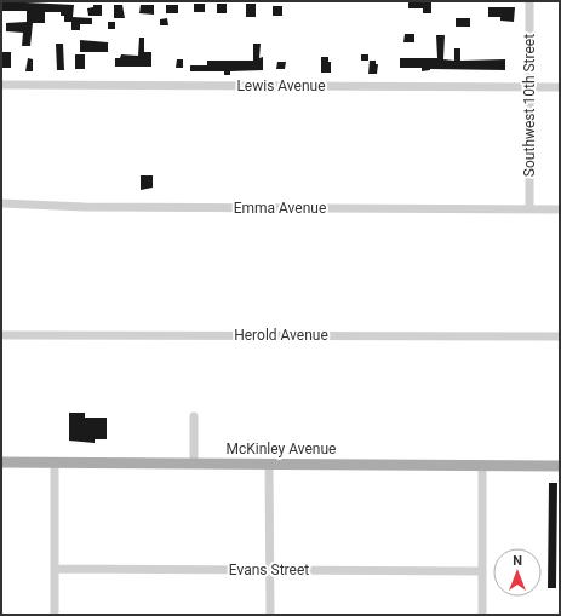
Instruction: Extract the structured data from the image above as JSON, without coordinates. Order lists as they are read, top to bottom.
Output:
{
  "streets": {
    "main road": ["McKinley Avenue"],
    "street": [
      "Lewis Avenue",
      "Southwest 10th Street",
      "Emma Avenue",
      "Herold Avenue",
      "Evans Street"
    ]
  },
  "crossings": [
    ["Lewis Avenue", "Southwest 10th Street"],
    ["Southwest 10th Street", "Emma Avenue"]
  ],
  "north": "top"
}
